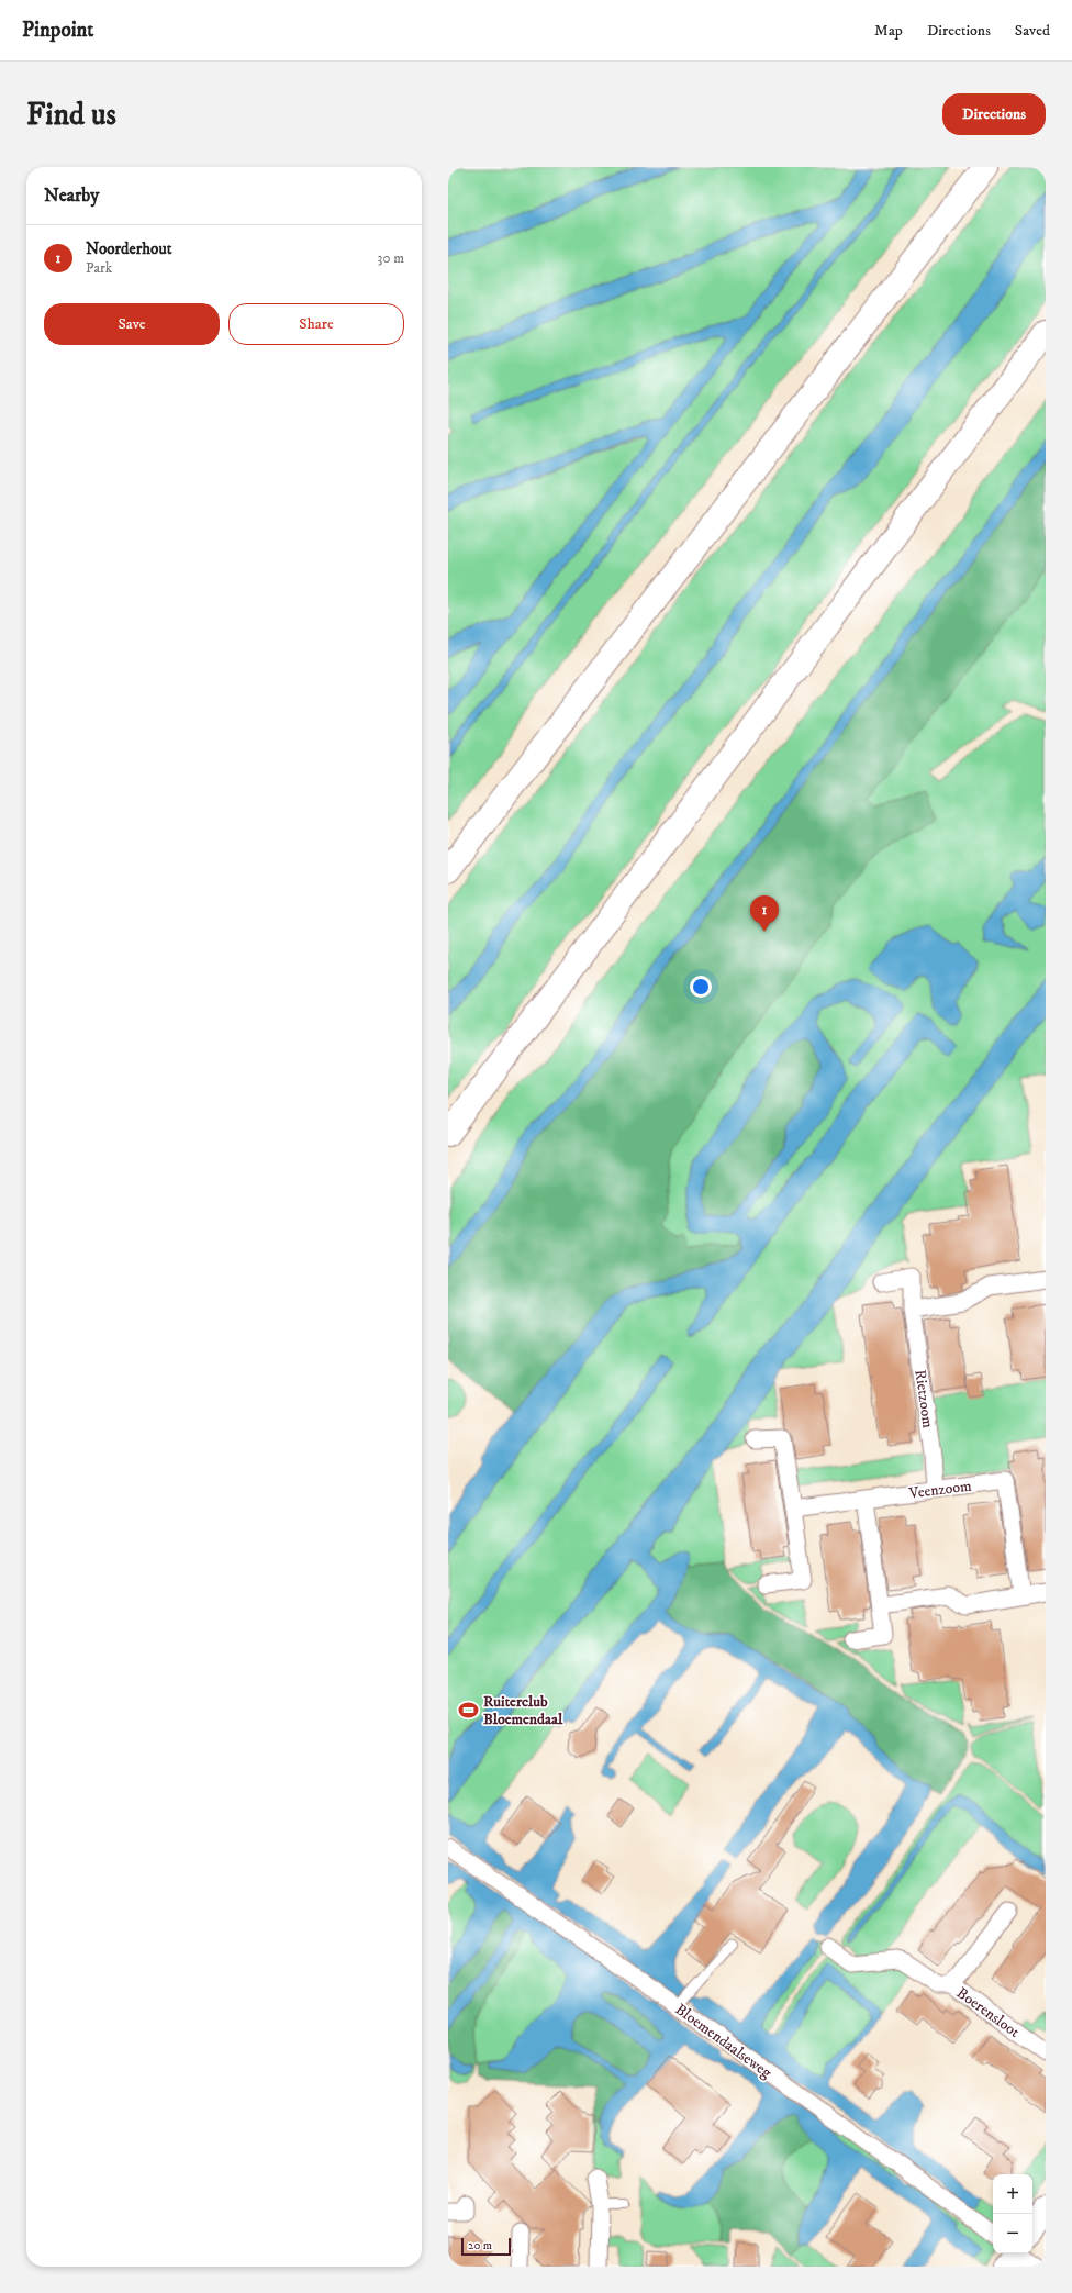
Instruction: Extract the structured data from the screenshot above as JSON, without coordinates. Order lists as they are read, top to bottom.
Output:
{
  "streets": {
    "street": [
      "Rietzoom",
      "Veenzoom",
      "Boerensloot",
      "Bloemendaalseweg"
    ]
  },
  "crossings": [
    ["Rietzoom", "Veenzoom"]
  ],
  "places": {
    "sports": ["Ruiterclub Bloemendaal"]
  },
  "scale_bar": "20 m",
  "page": {
    "header": "Pinpoint",
    "nav": ["Map", "Directions", "Saved"],
    "buttons": [
      "Directions",
      ["Save", "Share"]
    ],
    "title": "Find us",
    "heading": "Nearby",
    "list": [
      {
        "mark": "1",
        "name": "Noorderhout",
        "note": "Park",
        "value": "30 m"
      }
    ],
    "pins": "1",
    "map_buttons": ["+", "−"],
    "scale": "20 m"
  }
}
